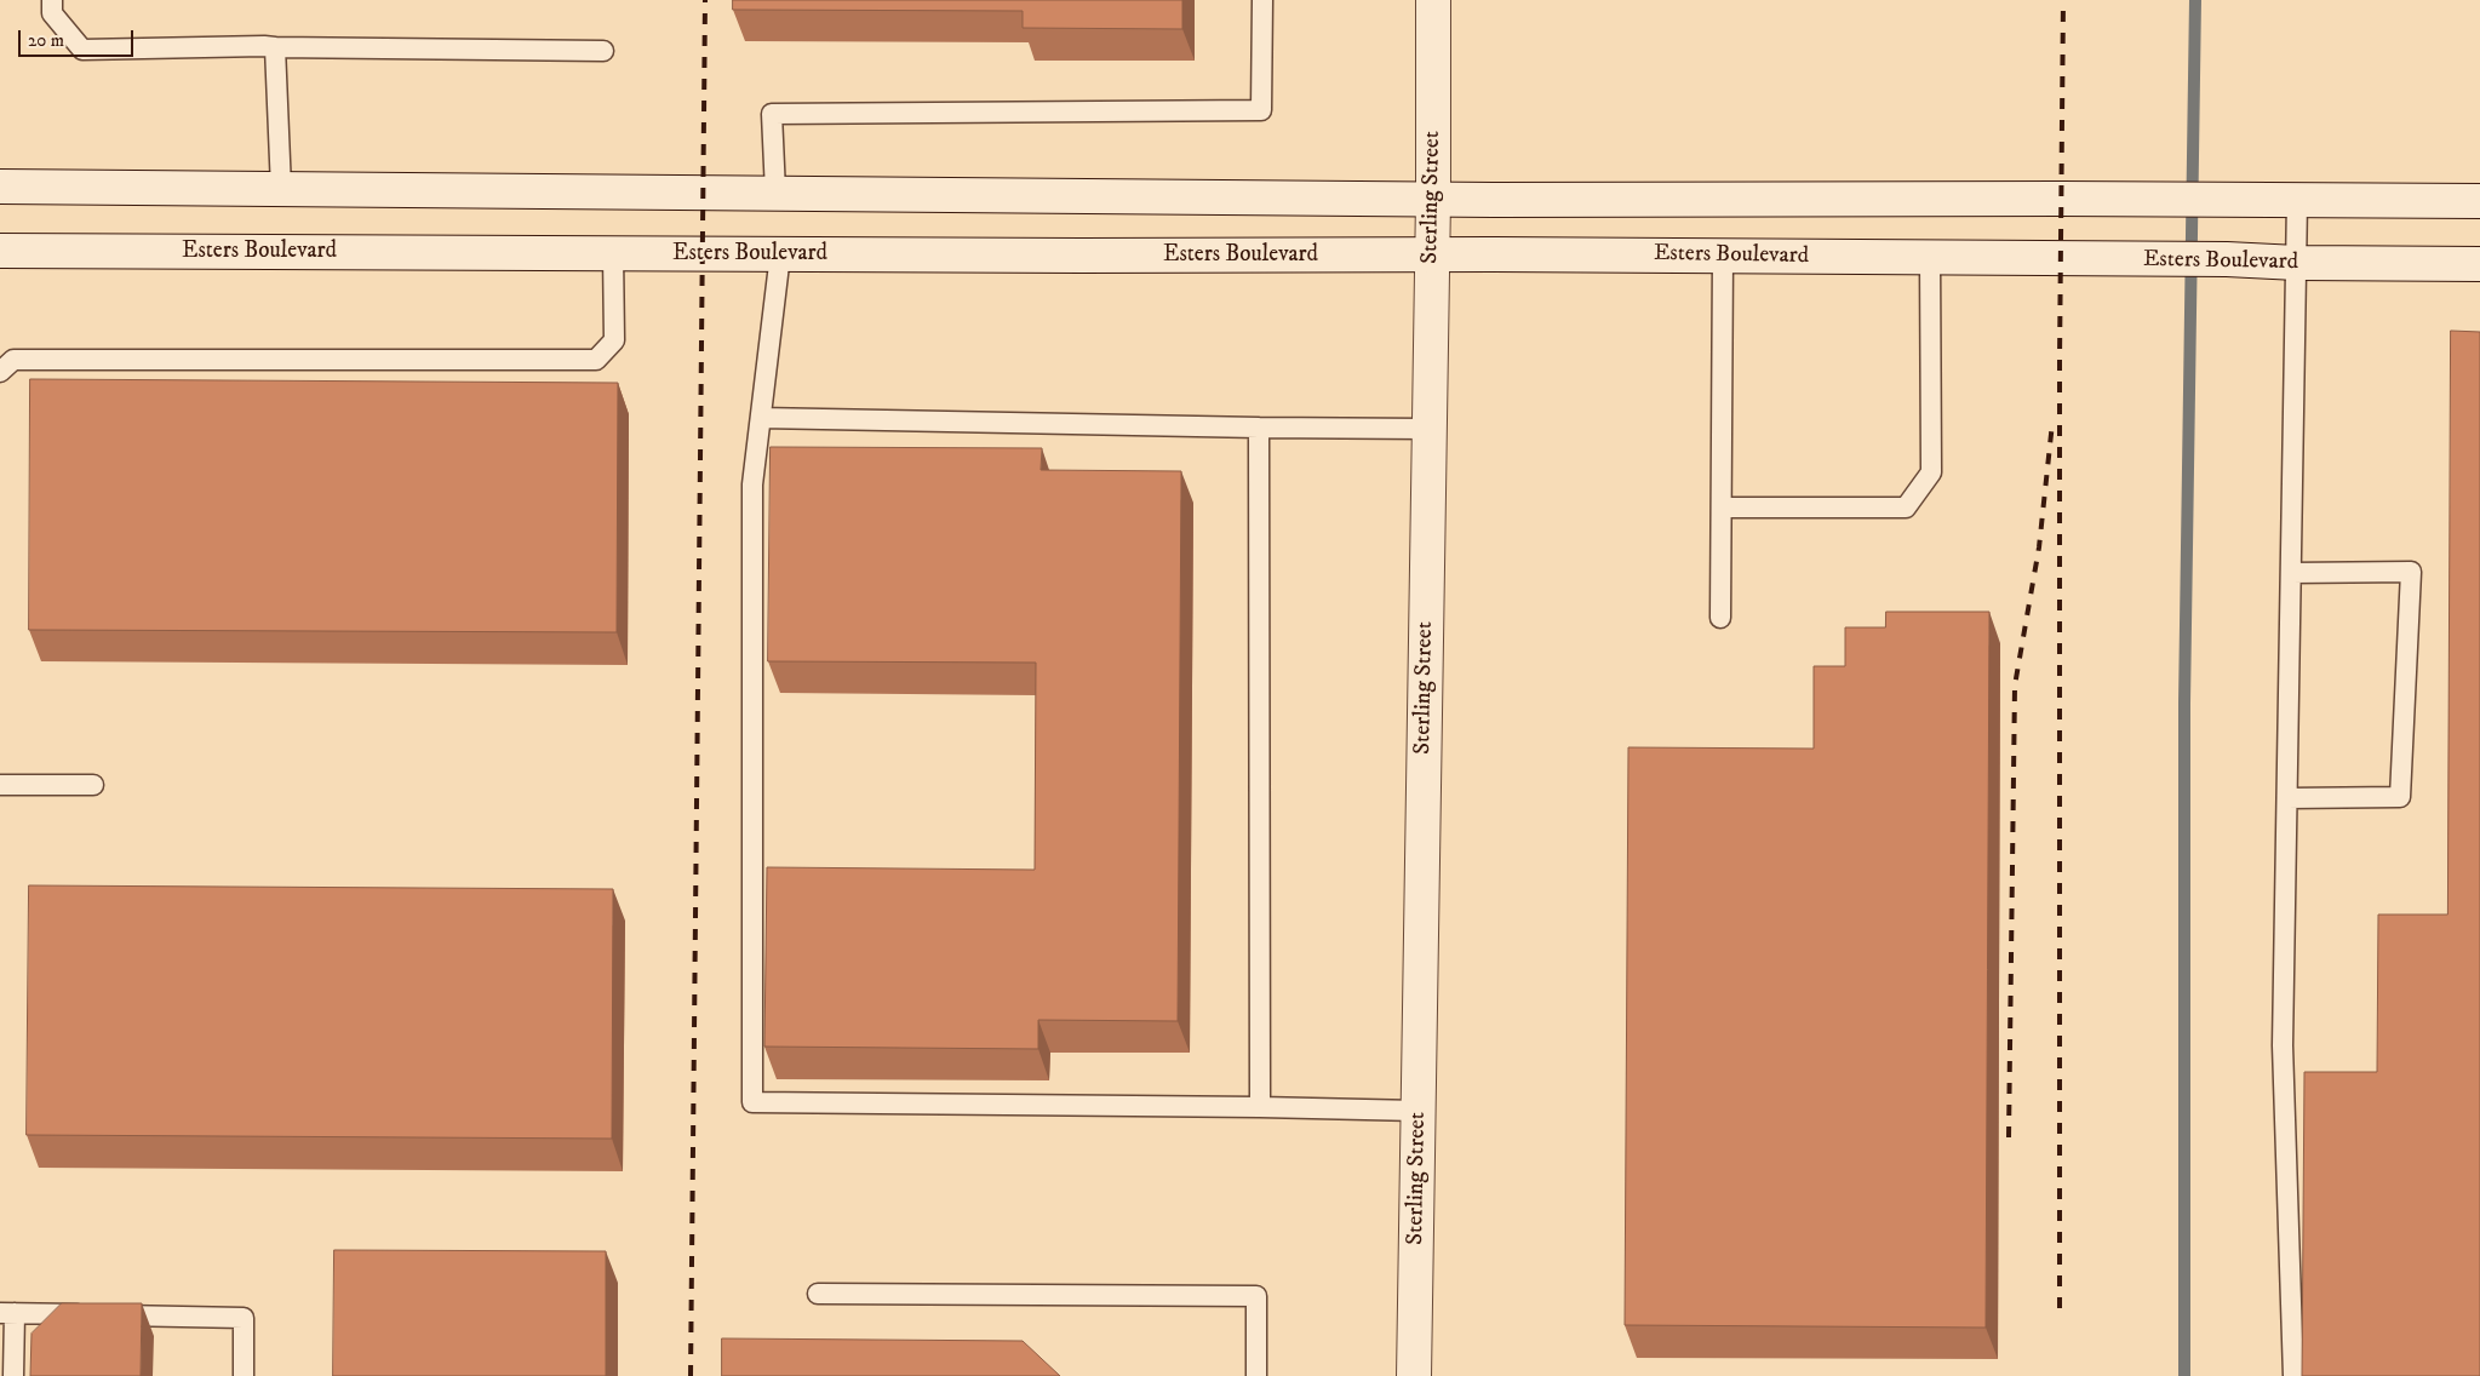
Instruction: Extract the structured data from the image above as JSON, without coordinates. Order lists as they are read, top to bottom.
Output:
{
  "streets": {
    "main road": ["Sterling Street", "Esters Boulevard"]
  },
  "crossings": [
    ["Sterling Street", "Esters Boulevard"]
  ],
  "scale_bar": "20 m"
}
